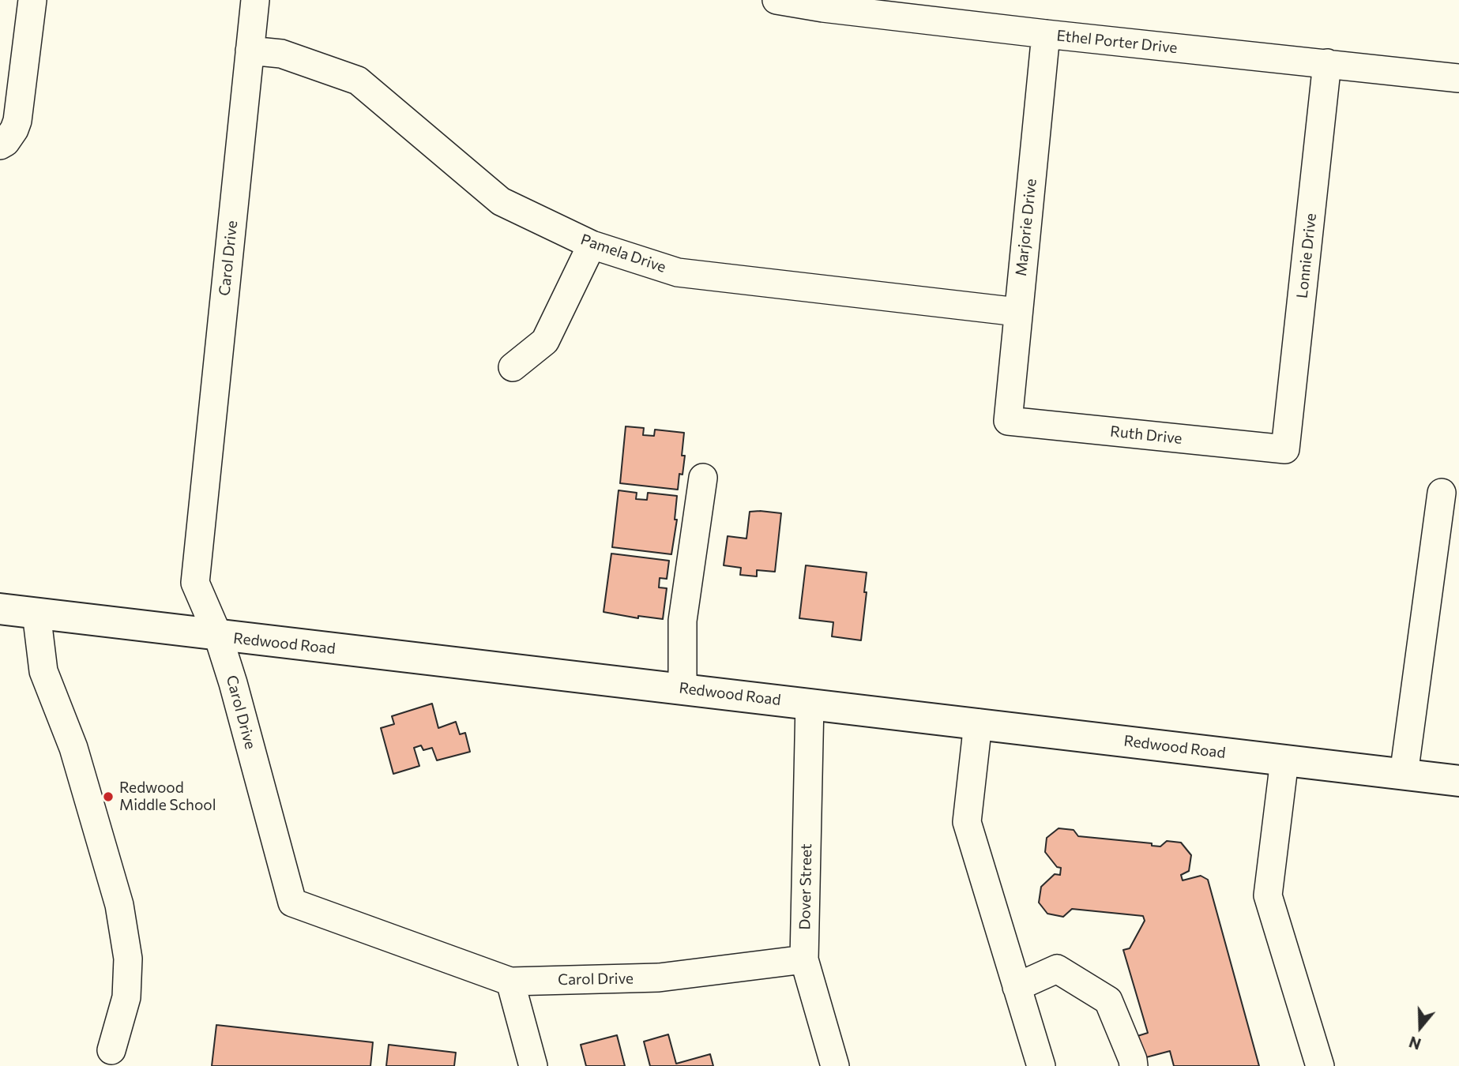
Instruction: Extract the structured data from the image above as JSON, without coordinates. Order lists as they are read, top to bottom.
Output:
{
  "streets": {
    "main road": ["Redwood Road"],
    "street": [
      "Ethel Porter Drive",
      "Marjorie Drive",
      "Pamela Drive",
      "Lonnie Drive",
      "Carol Drive",
      "Ruth Drive",
      "Dover Street"
    ]
  },
  "crossings": [
    ["Ethel Porter Drive", "Marjorie Drive"],
    ["Ethel Porter Drive", "Lonnie Drive"],
    ["Marjorie Drive", "Pamela Drive"],
    ["Marjorie Drive", "Ruth Drive"],
    ["Pamela Drive", "Carol Drive"],
    ["Lonnie Drive", "Ruth Drive"],
    ["Carol Drive", "Redwood Road"],
    ["Carol Drive", "Dover Street"],
    ["Redwood Road", "Dover Street"]
  ],
  "places": ["Redwood Middle School"],
  "north": "bottom"
}
